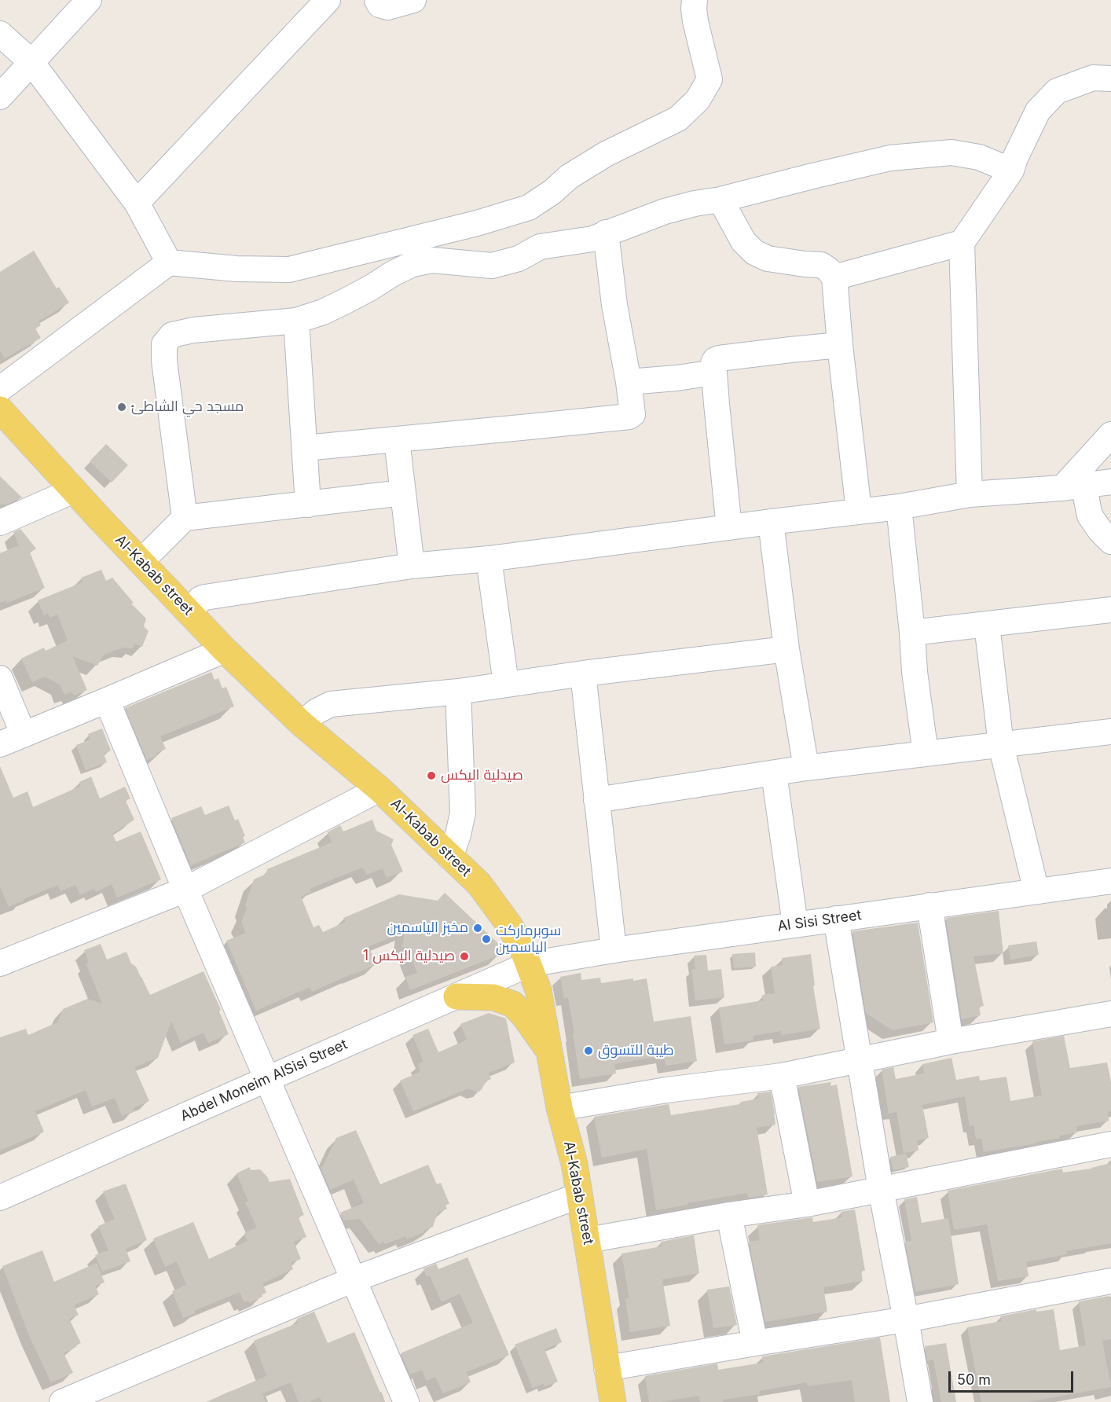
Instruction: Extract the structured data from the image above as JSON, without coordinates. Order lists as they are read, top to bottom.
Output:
{
  "streets": {
    "main road": ["Al-Kabab street"],
    "street": ["Al Sisi Street", "Abdel Moneim AlSisi Street"]
  },
  "crossings": [
    ["Al-Kabab street", "Al Sisi Street"],
    ["Al-Kabab street", "Abdel Moneim AlSisi Street"],
    ["Al Sisi Street", "Abdel Moneim AlSisi Street"]
  ],
  "places": [
    "مسجد حي الشاطئ",
    "صيدلية اليكس",
    "مخبز الياسمين",
    "سوبرماركت الياسمين",
    "صيدلية اليكس 1",
    "طيبة للتسوق"
  ],
  "scale_bar": "50 m"
}
